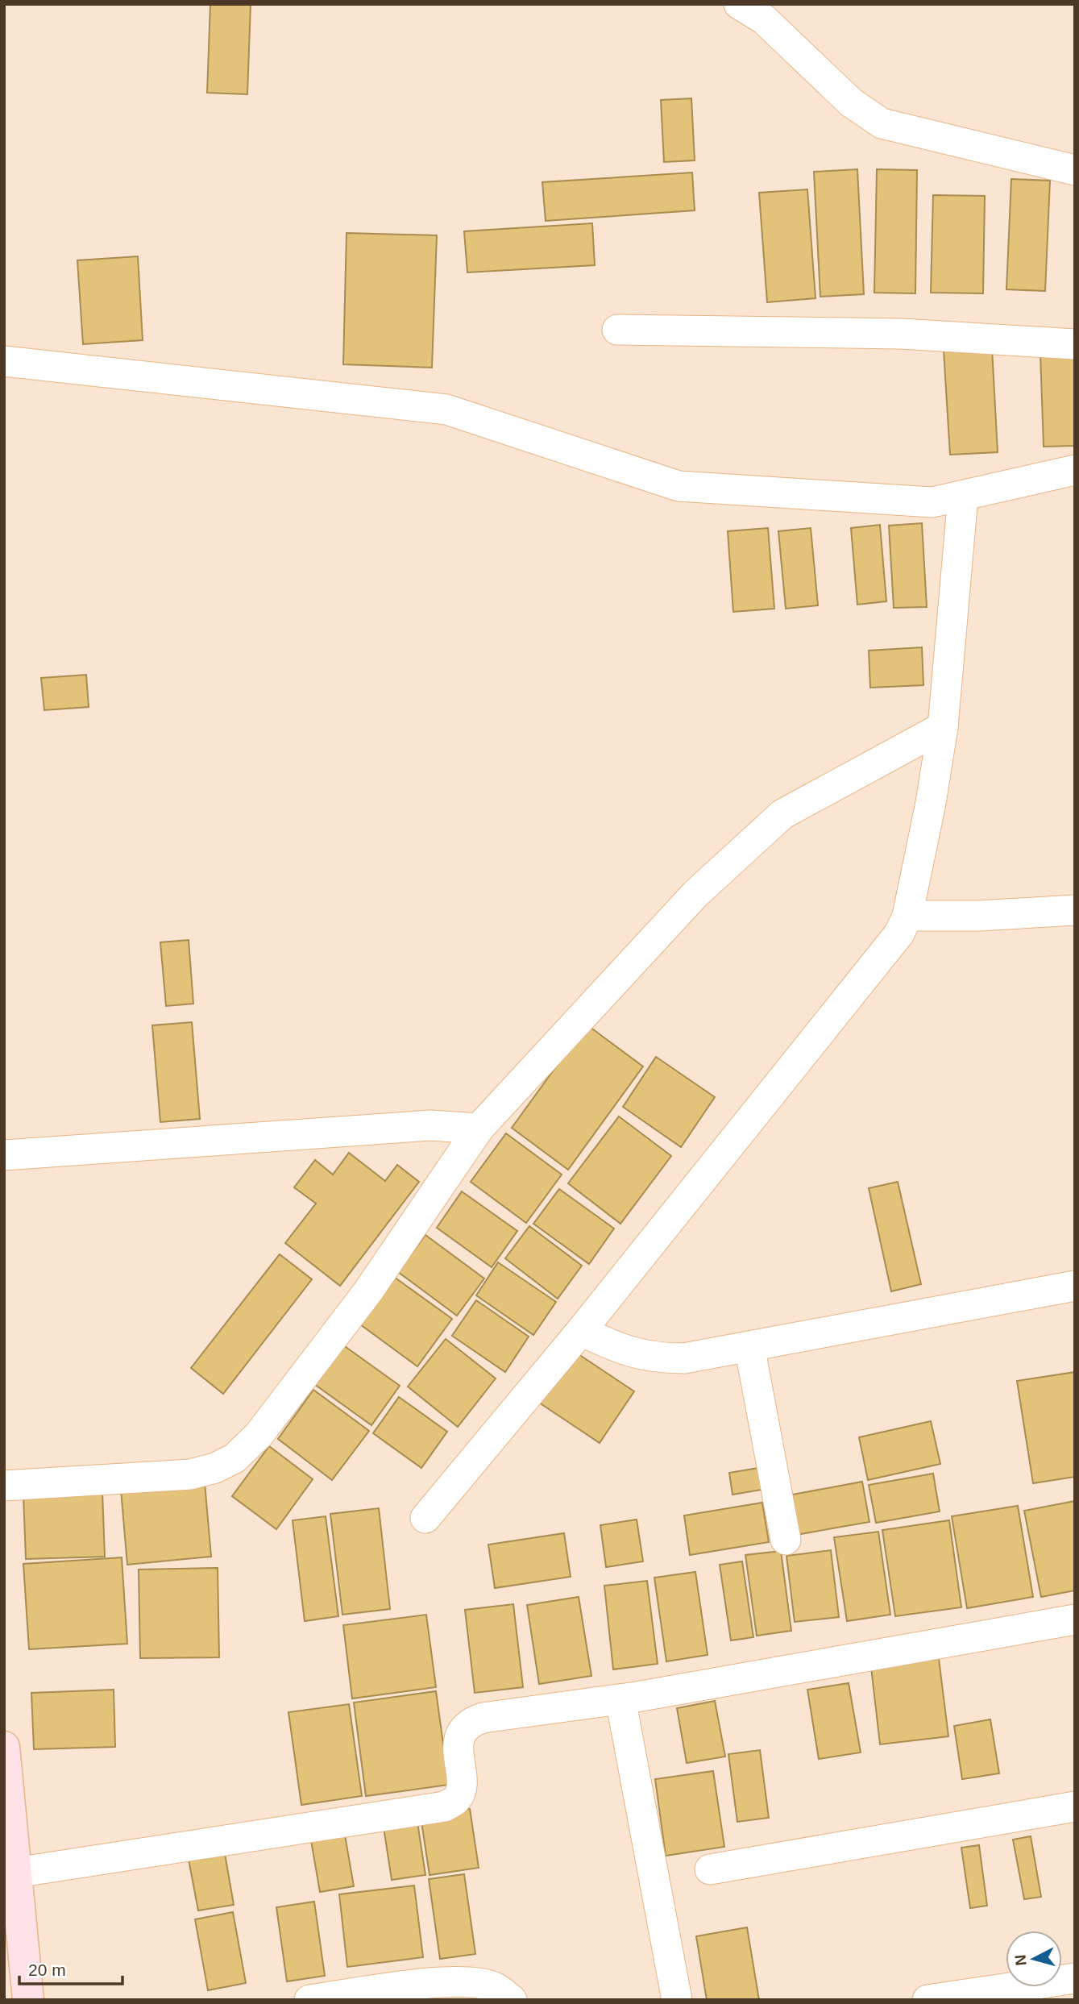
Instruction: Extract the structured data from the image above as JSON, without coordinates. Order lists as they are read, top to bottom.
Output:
{
  "scale_bar": "20 m",
  "north": "left"
}
